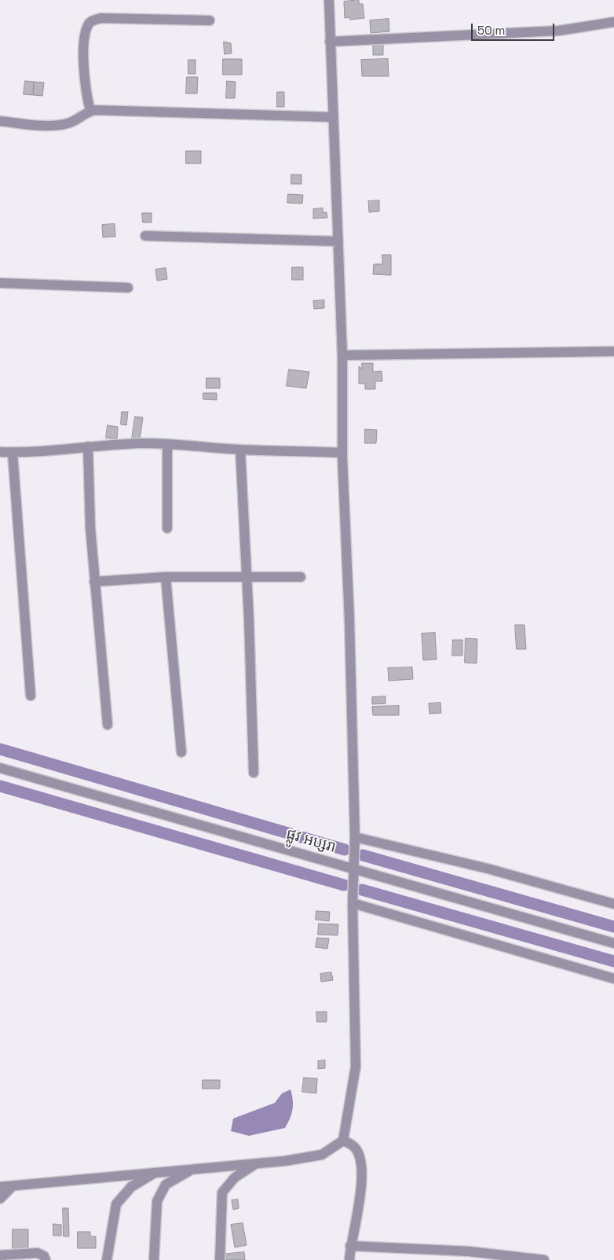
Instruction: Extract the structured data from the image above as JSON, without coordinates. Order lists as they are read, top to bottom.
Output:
{
  "streets": {
    "street": ["ផ្លូវ អប្សរា"]
  },
  "scale_bar": "50 m"
}
